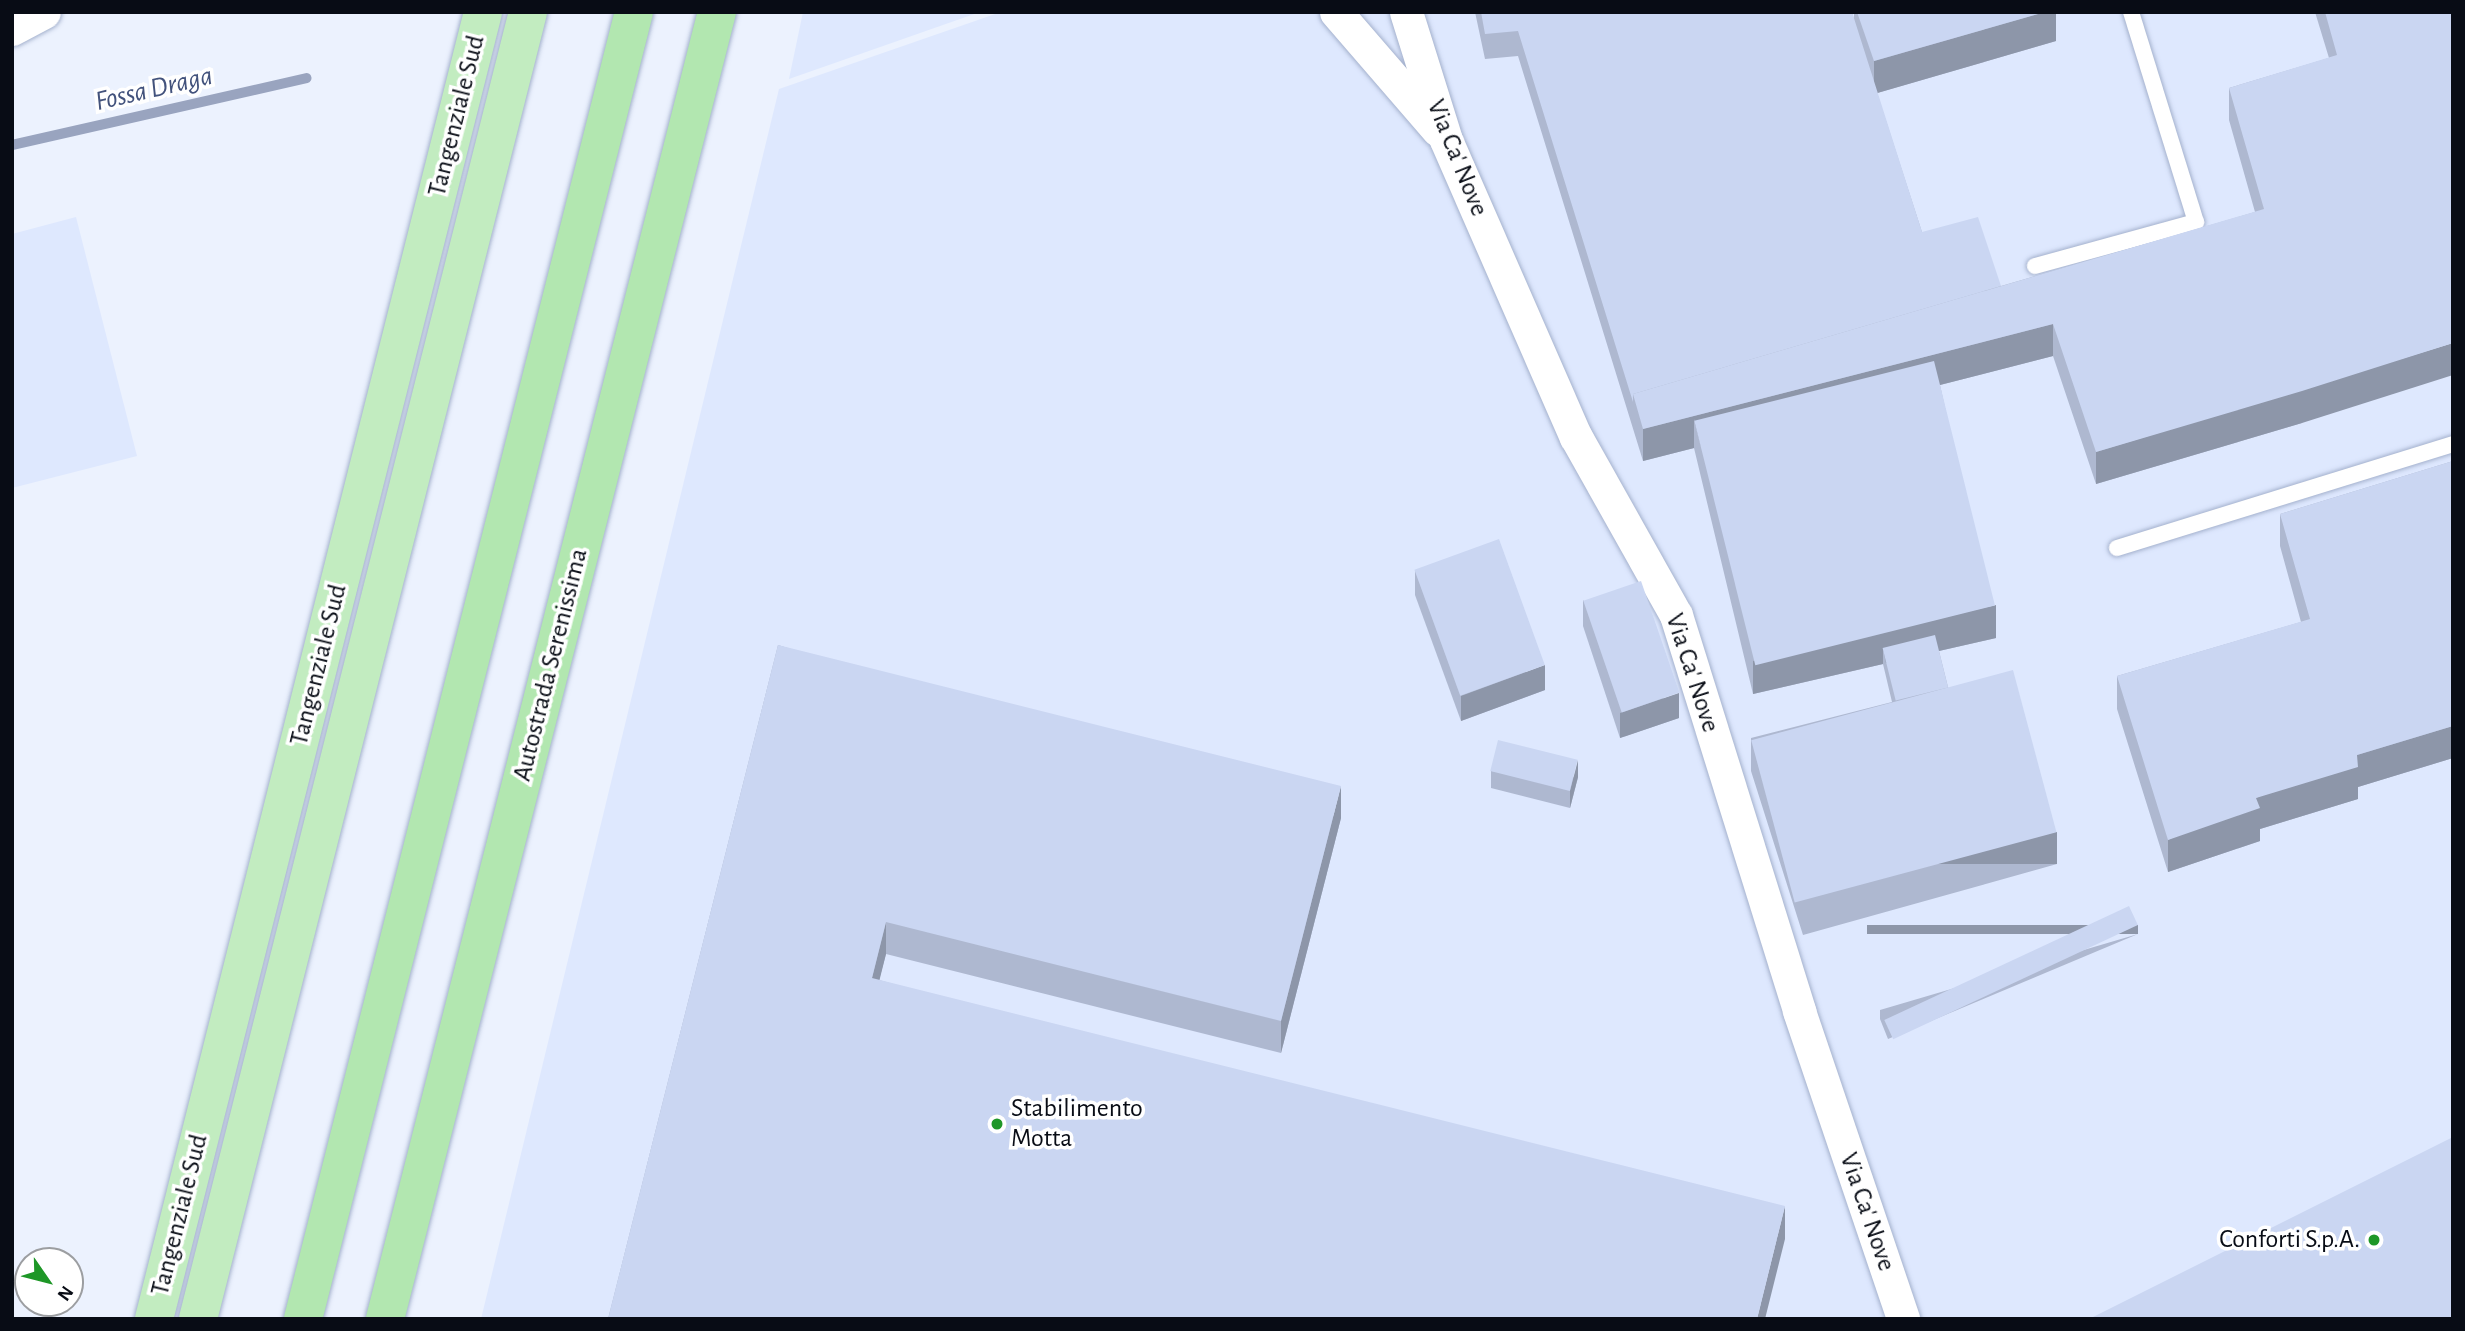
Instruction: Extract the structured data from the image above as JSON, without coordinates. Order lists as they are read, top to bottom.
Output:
{
  "streets": {
    "highway": ["Tangenziale Sud", "Autostrada Serenissima"],
    "street": ["Via Ca' Nove"]
  },
  "water": ["Fossa Draga"],
  "places": ["Stabilimento Motta", "Conforti S.p.A."],
  "north": "bottom right"
}
